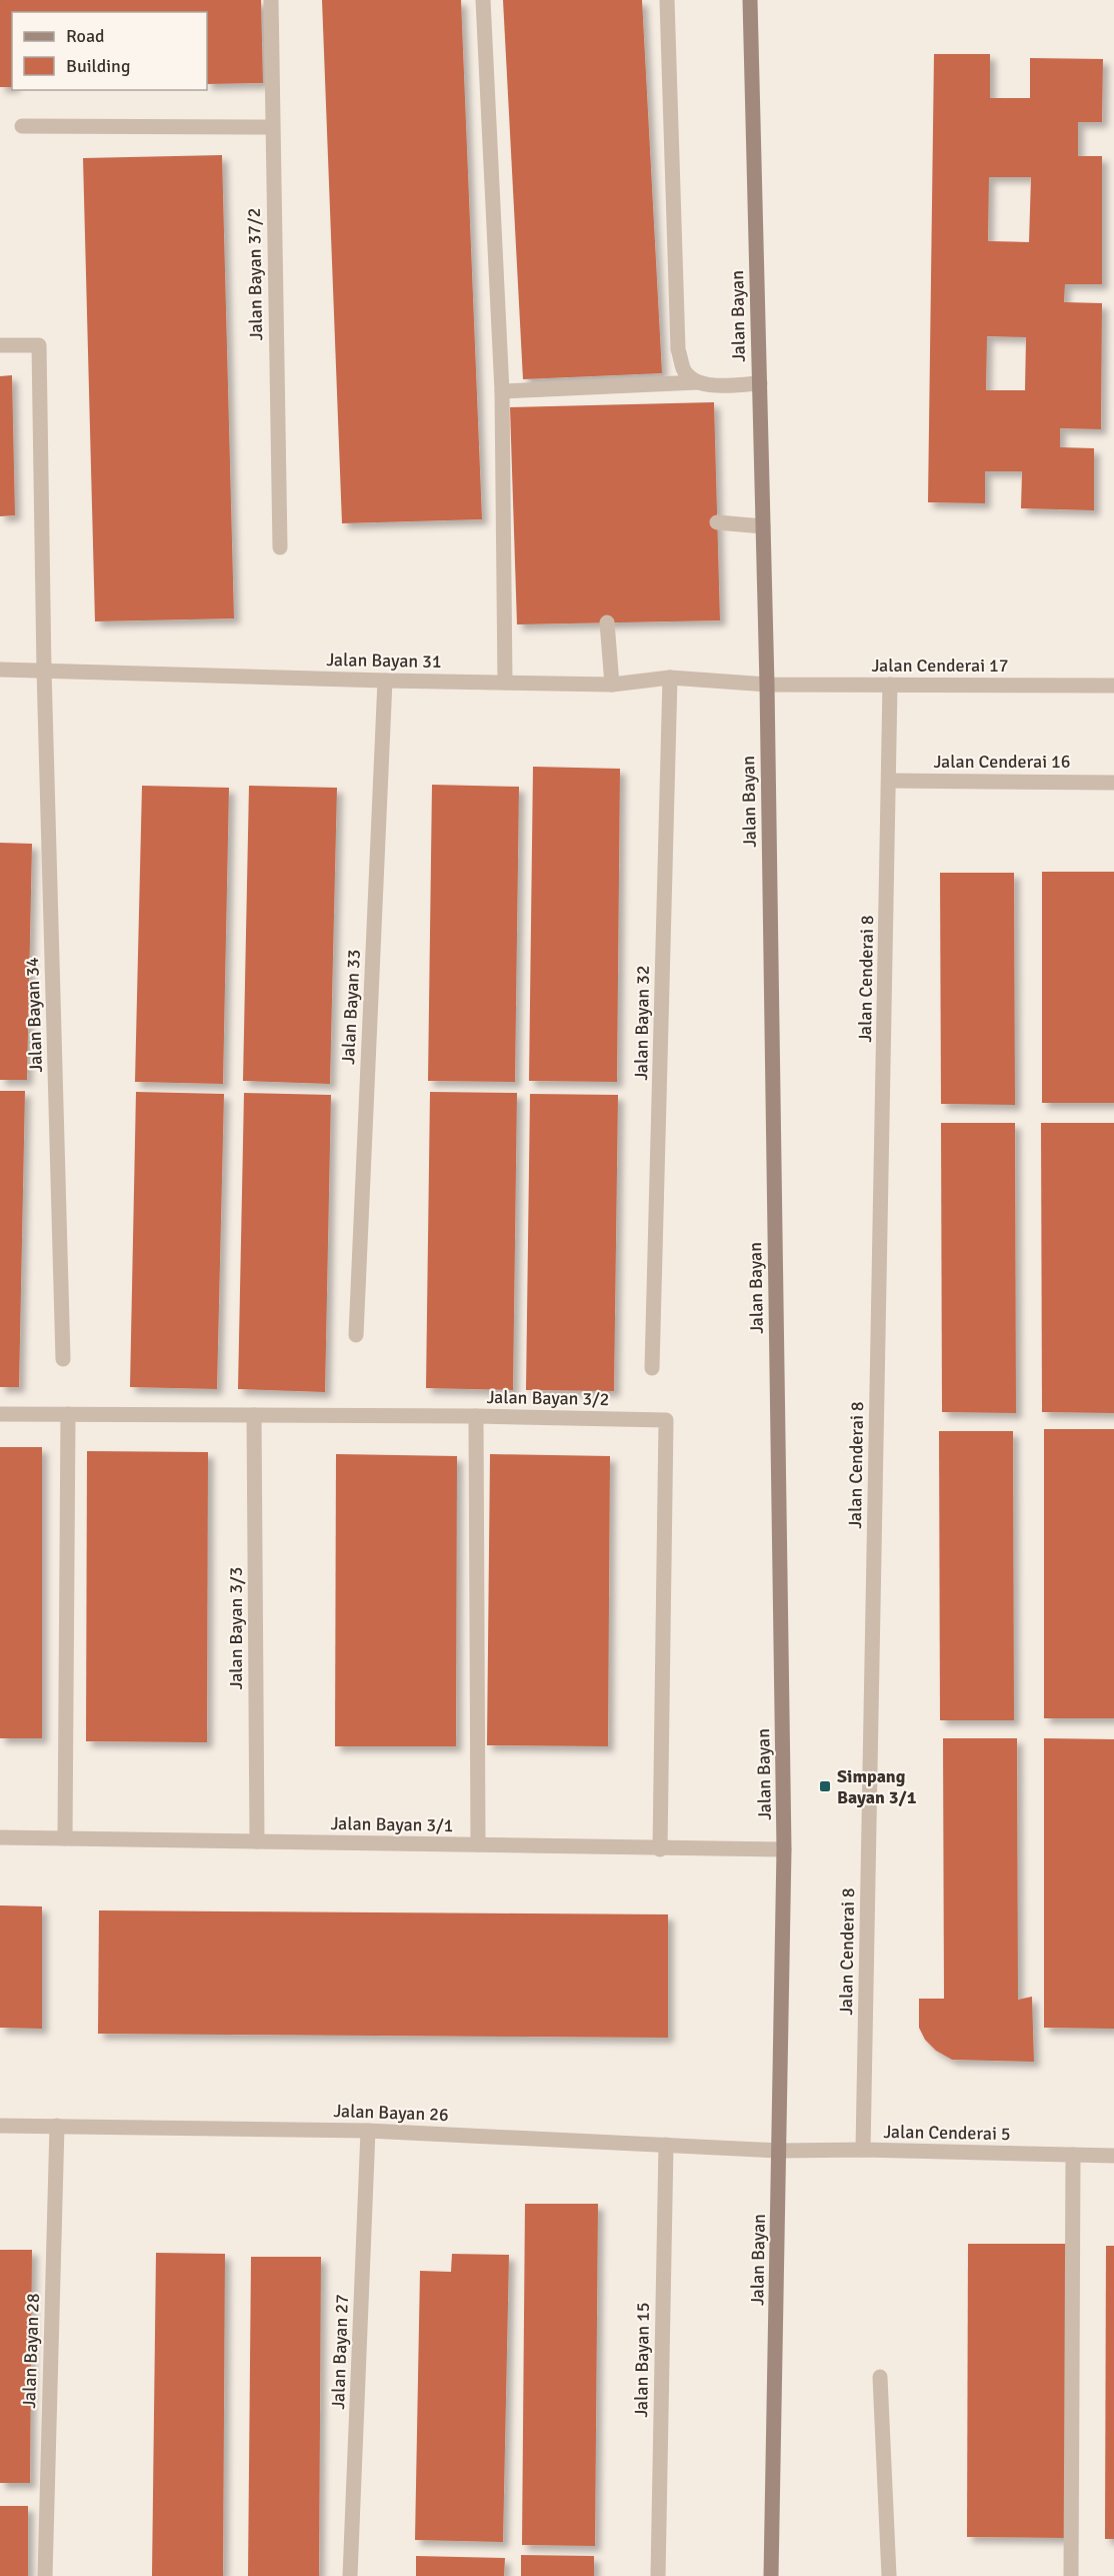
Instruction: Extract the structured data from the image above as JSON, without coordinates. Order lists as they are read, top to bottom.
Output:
{
  "streets": {
    "street": [
      "Jalan Bayan 37/2",
      "Jalan Bayan",
      "Jalan Bayan 31",
      "Jalan Cenderai 17",
      "Jalan Cenderai 16",
      "Jalan Cenderai 8",
      "Jalan Bayan 33",
      "Jalan Bayan 34",
      "Jalan Bayan 32",
      "Jalan Bayan 3/2",
      "Jalan Bayan 3/3",
      "Jalan Bayan 3/1",
      "Jalan Bayan 26",
      "Jalan Cenderai 5",
      "Jalan Bayan 28",
      "Jalan Bayan 27",
      "Jalan Bayan 15"
    ]
  },
  "crossings": [
    ["Jalan Bayan", "Jalan Bayan 31"],
    ["Jalan Bayan", "Jalan Cenderai 17"],
    ["Jalan Bayan", "Jalan Bayan 3/1"],
    ["Jalan Bayan", "Jalan Bayan 26"],
    ["Jalan Bayan", "Jalan Cenderai 5"],
    ["Jalan Bayan 31", "Jalan Cenderai 17"],
    ["Jalan Bayan 31", "Jalan Bayan 33"],
    ["Jalan Bayan 31", "Jalan Bayan 34"],
    ["Jalan Bayan 31", "Jalan Bayan 32"],
    ["Jalan Cenderai 17", "Jalan Cenderai 8"],
    ["Jalan Cenderai 16", "Jalan Cenderai 8"],
    ["Jalan Cenderai 8", "Jalan Cenderai 5"],
    ["Jalan Bayan 3/2", "Jalan Bayan 3/3"],
    ["Jalan Bayan 3/2", "Jalan Bayan 3/1"],
    ["Jalan Bayan 3/3", "Jalan Bayan 3/1"],
    ["Jalan Bayan 26", "Jalan Cenderai 5"],
    ["Jalan Bayan 26", "Jalan Bayan 28"],
    ["Jalan Bayan 26", "Jalan Bayan 27"],
    ["Jalan Bayan 26", "Jalan Bayan 15"]
  ],
  "places": {
    "transit": ["Simpang Bayan 3/1"]
  },
  "legend": ["Road", "Building"]
}
